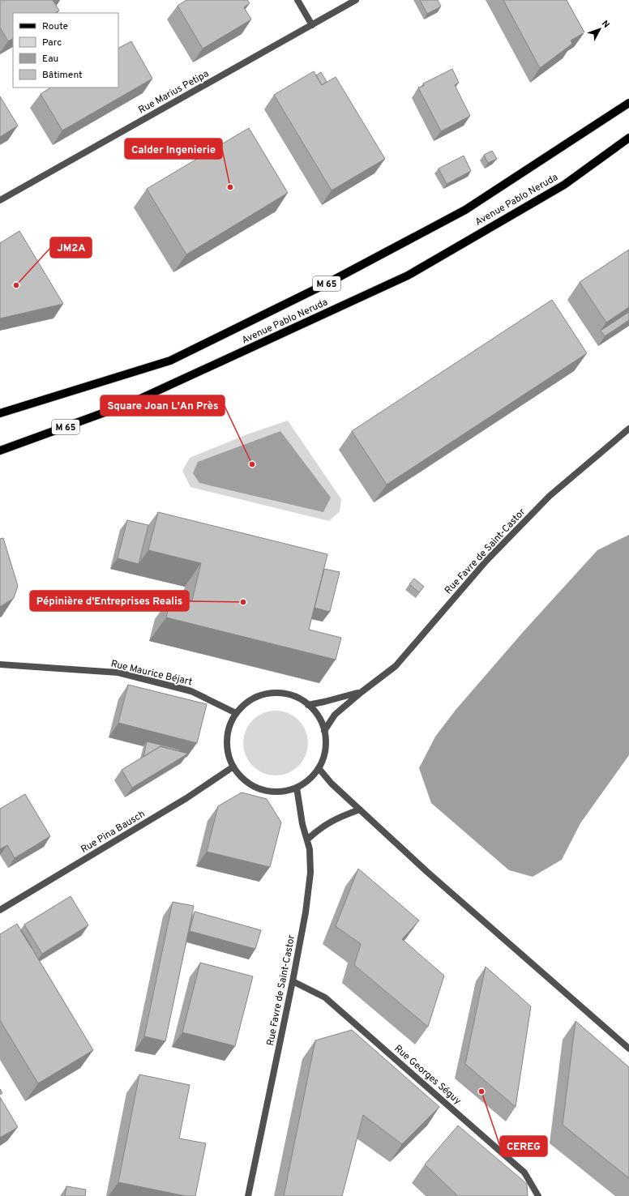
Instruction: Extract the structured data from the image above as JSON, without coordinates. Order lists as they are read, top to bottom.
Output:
{
  "streets": {
    "main road": ["Avenue Pablo Neruda", "M 65"],
    "street": [
      "Rue Marius Petipa",
      "Rue Favre de Saint-Castor",
      "Rue Maurice Béjart",
      "Rue Pina Bausch",
      "Rue Georges Séguy"
    ]
  },
  "crossings": [
    ["Rue Favre de Saint-Castor", "Rue Maurice Béjart"],
    ["Rue Favre de Saint-Castor", "Rue Pina Bausch"],
    ["Rue Favre de Saint-Castor", "Rue Georges Séguy"],
    ["Rue Maurice Béjart", "Rue Pina Bausch"]
  ],
  "places": [
    "Calder Ingenierie",
    "JM2A",
    "Square Joan L'An Près",
    "Pépinière d'Entreprises Realis",
    "CEREG"
  ],
  "legend": [
    "Route",
    "Parc",
    "Eau",
    "Bâtiment"
  ],
  "north": "top right"
}
